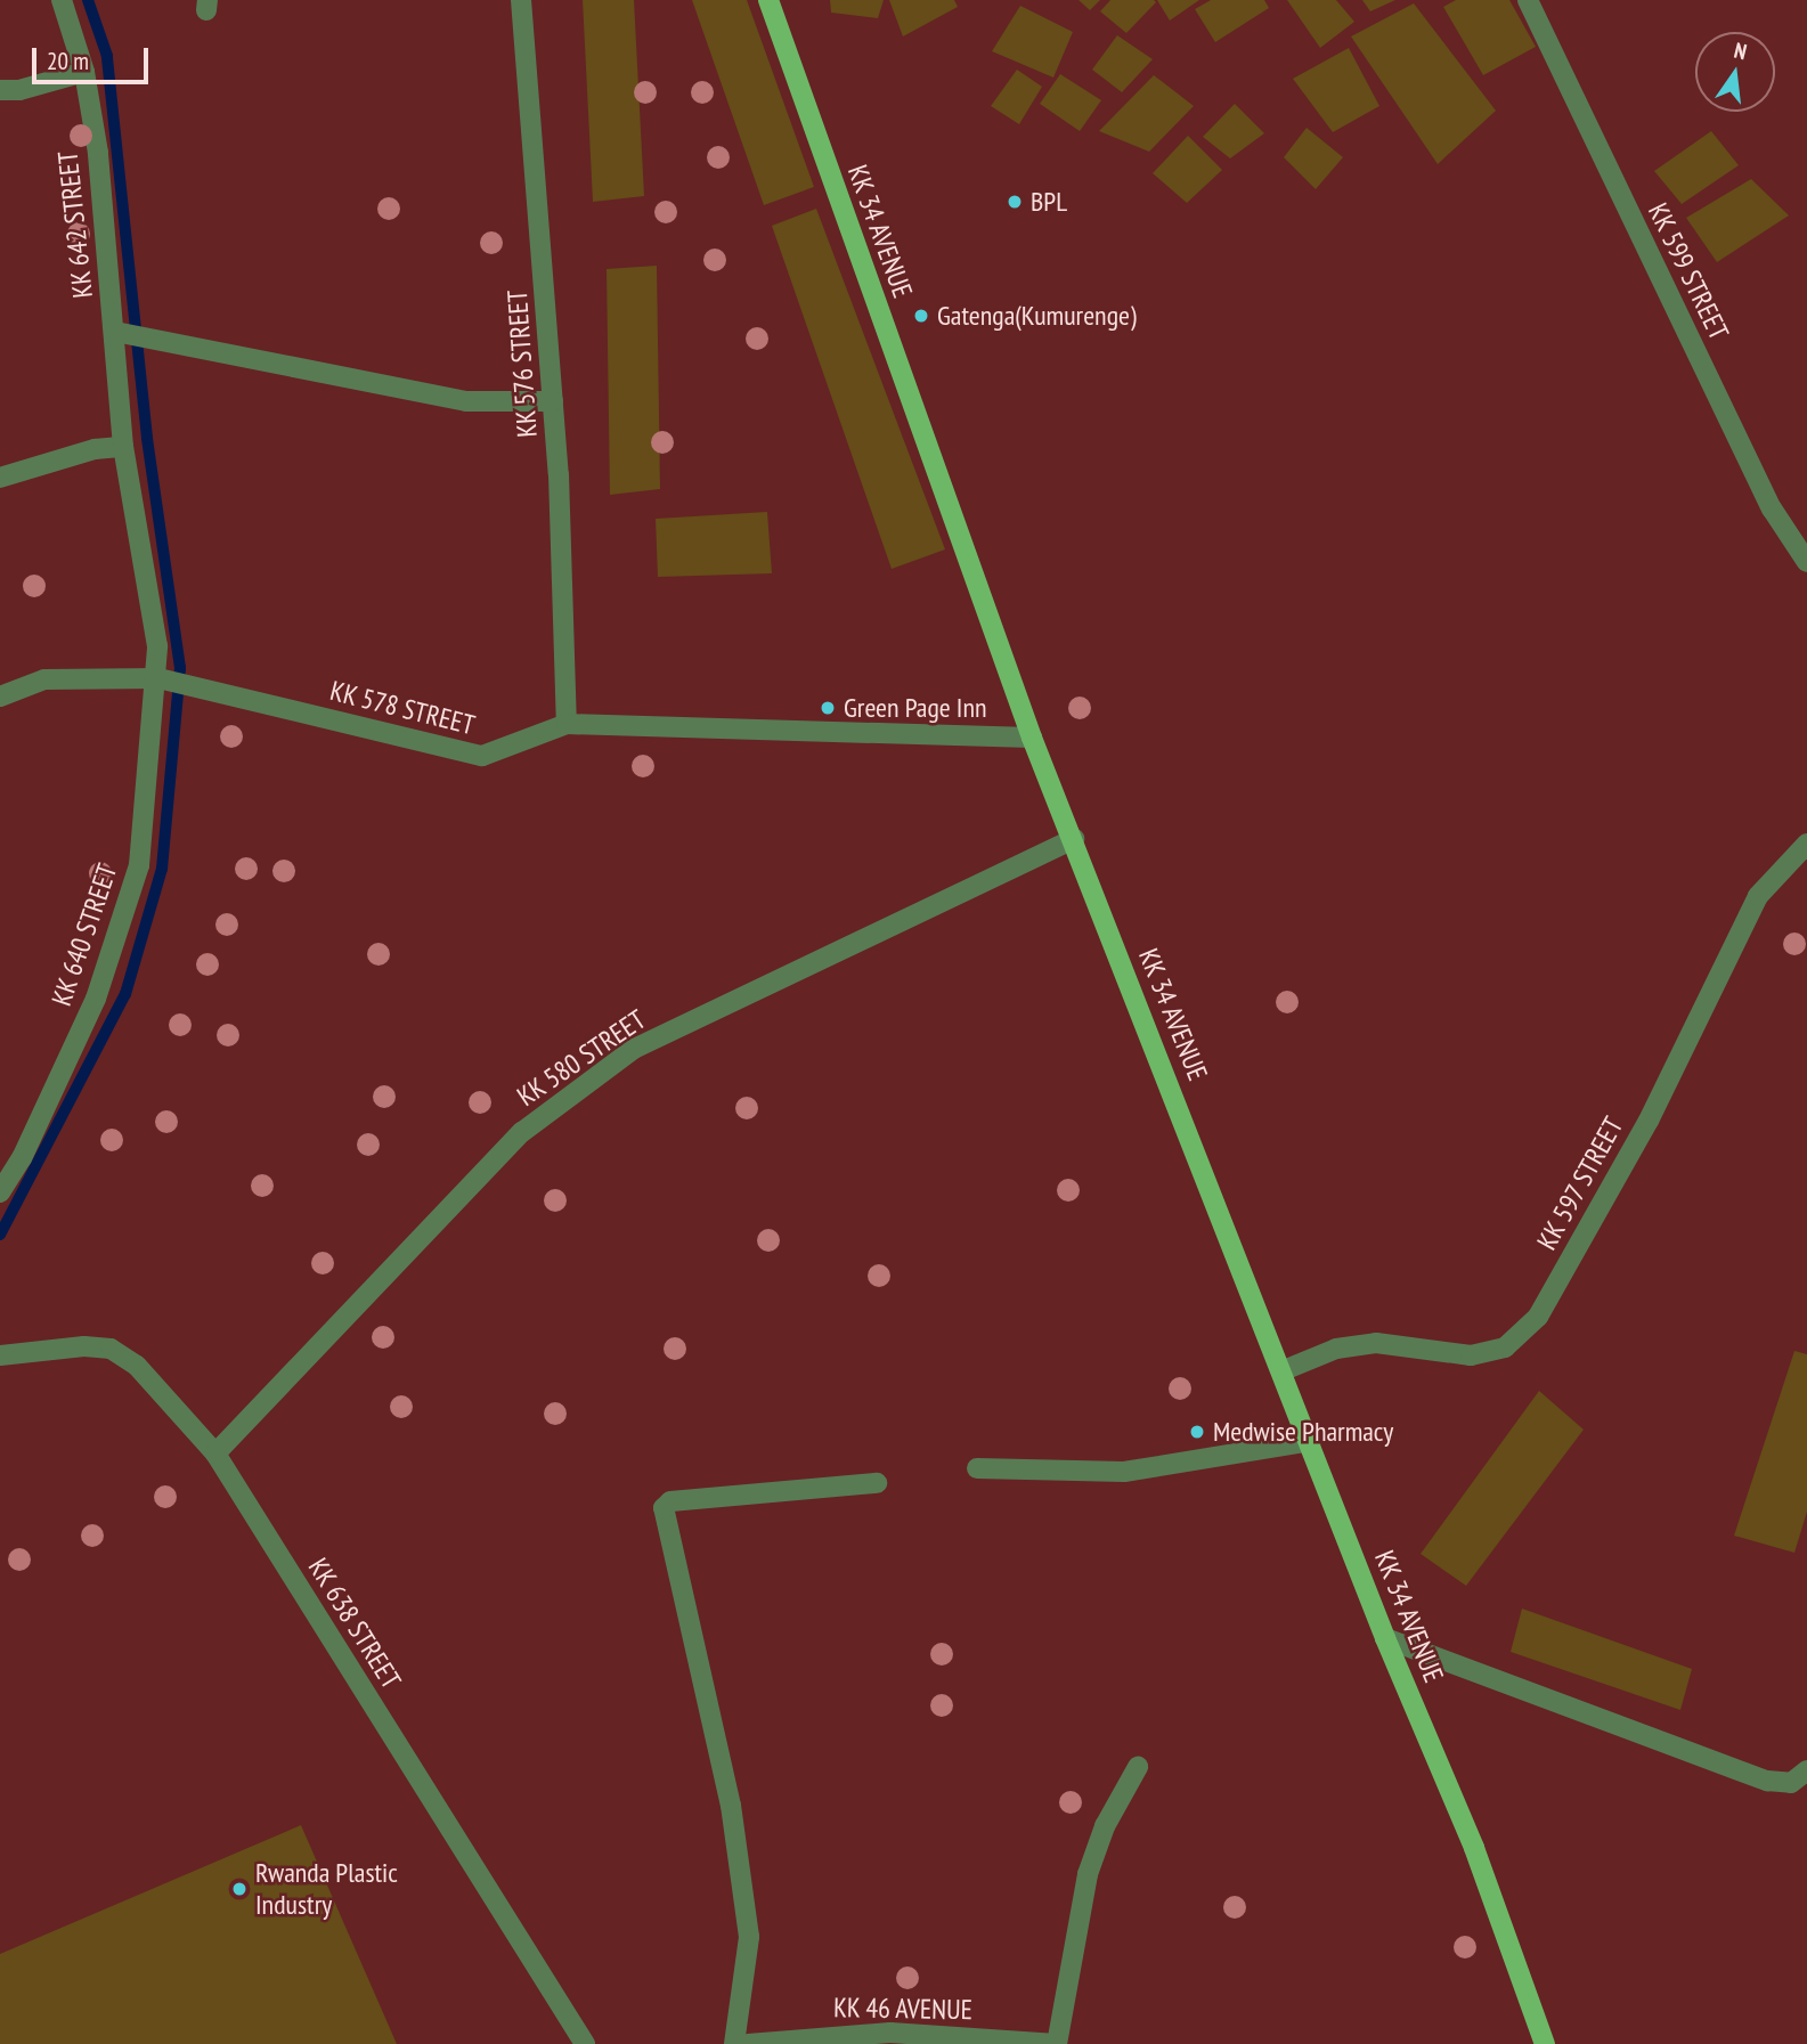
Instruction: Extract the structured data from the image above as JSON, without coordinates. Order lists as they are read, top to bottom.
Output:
{
  "streets": {
    "main road": ["KK 34 AVENUE"],
    "street": [
      "KK 642 STREET",
      "KK 599 STREET",
      "KK 576 STREET",
      "KK 578 STREET",
      "KK 640 STREET",
      "KK 580 STREET",
      "KK 597 STREET",
      "KK 638 STREET",
      "KK 46 AVENUE"
    ]
  },
  "crossings": [
    ["KK 642 STREET", "KK 578 STREET"],
    ["KK 642 STREET", "KK 640 STREET"],
    ["KK 34 AVENUE", "KK 578 STREET"],
    ["KK 34 AVENUE", "KK 580 STREET"],
    ["KK 34 AVENUE", "KK 597 STREET"],
    ["KK 576 STREET", "KK 578 STREET"],
    ["KK 578 STREET", "KK 640 STREET"],
    ["KK 580 STREET", "KK 638 STREET"]
  ],
  "places": [
    "BPL",
    "Gatenga(Kumurenge)",
    "Green Page Inn",
    "Medwise Pharmacy",
    "Rwanda Plastic Industry"
  ],
  "scale_bar": "20 m",
  "north": "top"
}
